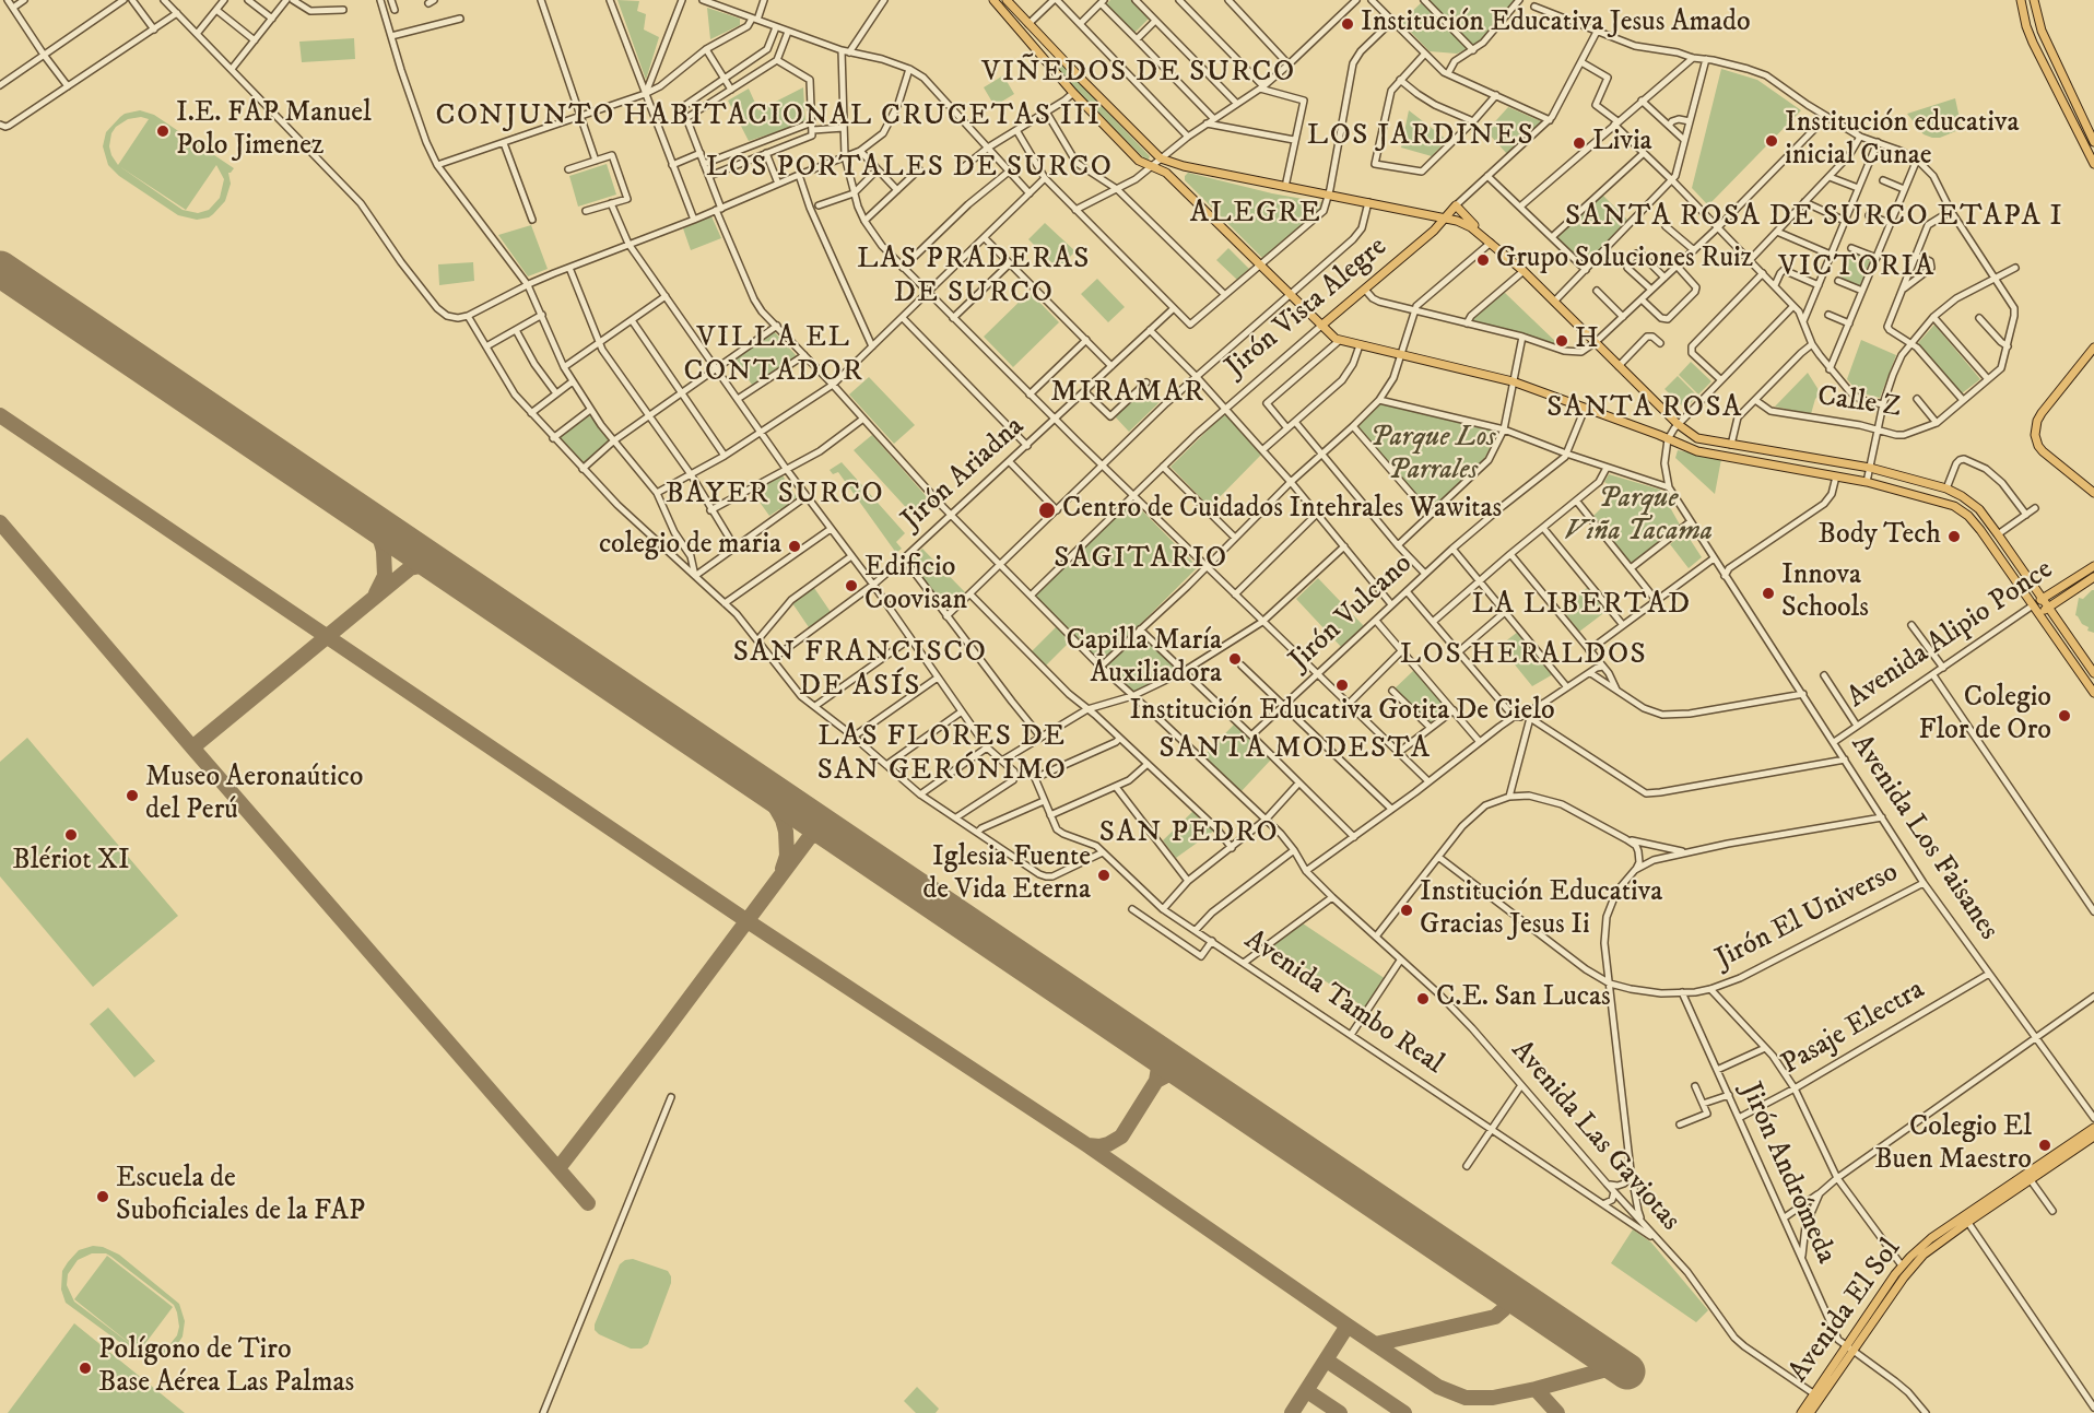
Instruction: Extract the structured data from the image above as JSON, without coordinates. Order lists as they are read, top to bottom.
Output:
{
  "streets": {
    "main road": ["Jirón Vista Alegre", "Avenida Alipio Ponce", "Avenida El Sol"],
    "street": [
      "Calle Z",
      "Jirón Ariadna",
      "Jirón Vulcano",
      "Avenida Los Faisanes",
      "Jirón El Universo",
      "Avenida Tambo Real",
      "Pasaje Electra",
      "Avenida Las Gaviotas",
      "Jirón Andrómeda"
    ]
  },
  "crossings": [
    ["Jirón Vista Alegre", "Avenida Las Gaviotas"],
    ["Jirón Ariadna", "Avenida Las Gaviotas"],
    ["Avenida Alipio Ponce", "Avenida Los Faisanes"],
    ["Avenida Los Faisanes", "Jirón El Universo"],
    ["Avenida Los Faisanes", "Pasaje Electra"],
    ["Jirón El Universo", "Jirón Andrómeda"],
    ["Avenida Tambo Real", "Avenida Las Gaviotas"],
    ["Pasaje Electra", "Jirón Andrómeda"],
    ["Avenida Las Gaviotas", "Avenida El Sol"],
    ["Jirón Andrómeda", "Avenida El Sol"]
  ],
  "districts": [
    "VIÑEDOS DE SURCO",
    "CONJUNTO HABITACIONAL CRUCETAS III",
    "LOS JARDINES",
    "LOS PORTALES DE SURCO",
    "ALEGRE",
    "SANTA ROSA DE SURCO ETAPA I",
    "LAS PRADERAS DE SURCO",
    "VICTORIA",
    "VILLA EL CONTADOR",
    "MIRAMAR",
    "SANTA ROSA",
    "BAYER SURCO",
    "SAGITARIO",
    "LA LIBERTAD",
    "SAN FRANCISCO DE ASÍS",
    "LOS HERALDOS",
    "LAS FLORES DE SAN GERÓNIMO",
    "SANTA MODESTA",
    "SAN PEDRO"
  ],
  "parks": ["Parque Los Parrales", "Parque Viña Tacama"],
  "places": [
    "Institución Educativa Jesus Amado",
    "I.E. FAP Manuel Polo Jimenez",
    "Institución educativa inicial Cunae",
    "Livia",
    "Grupo Soluciones Ruiz",
    "H",
    "Centro de Cuidados Intehrales Wawitas",
    "Body Tech",
    "colegio de maria",
    "Edificio Coovisan",
    "Innova Schools",
    "Capilla María Auxiliadora",
    "Institución Educativa Gotita De Cielo",
    "Colegio Flor de Oro",
    "Museo Aeronaútico del Perú",
    "Blériot XI",
    "Iglesia Fuente de Vida Eterna",
    "Institución Educativa Gracias Jesus Ii",
    "C.E. San Lucas",
    "Colegio El Buen Maestro",
    "Escuela de Suboficiales de la FAP",
    "Polígono de Tiro Base Aérea Las Palmas"
  ]
}
